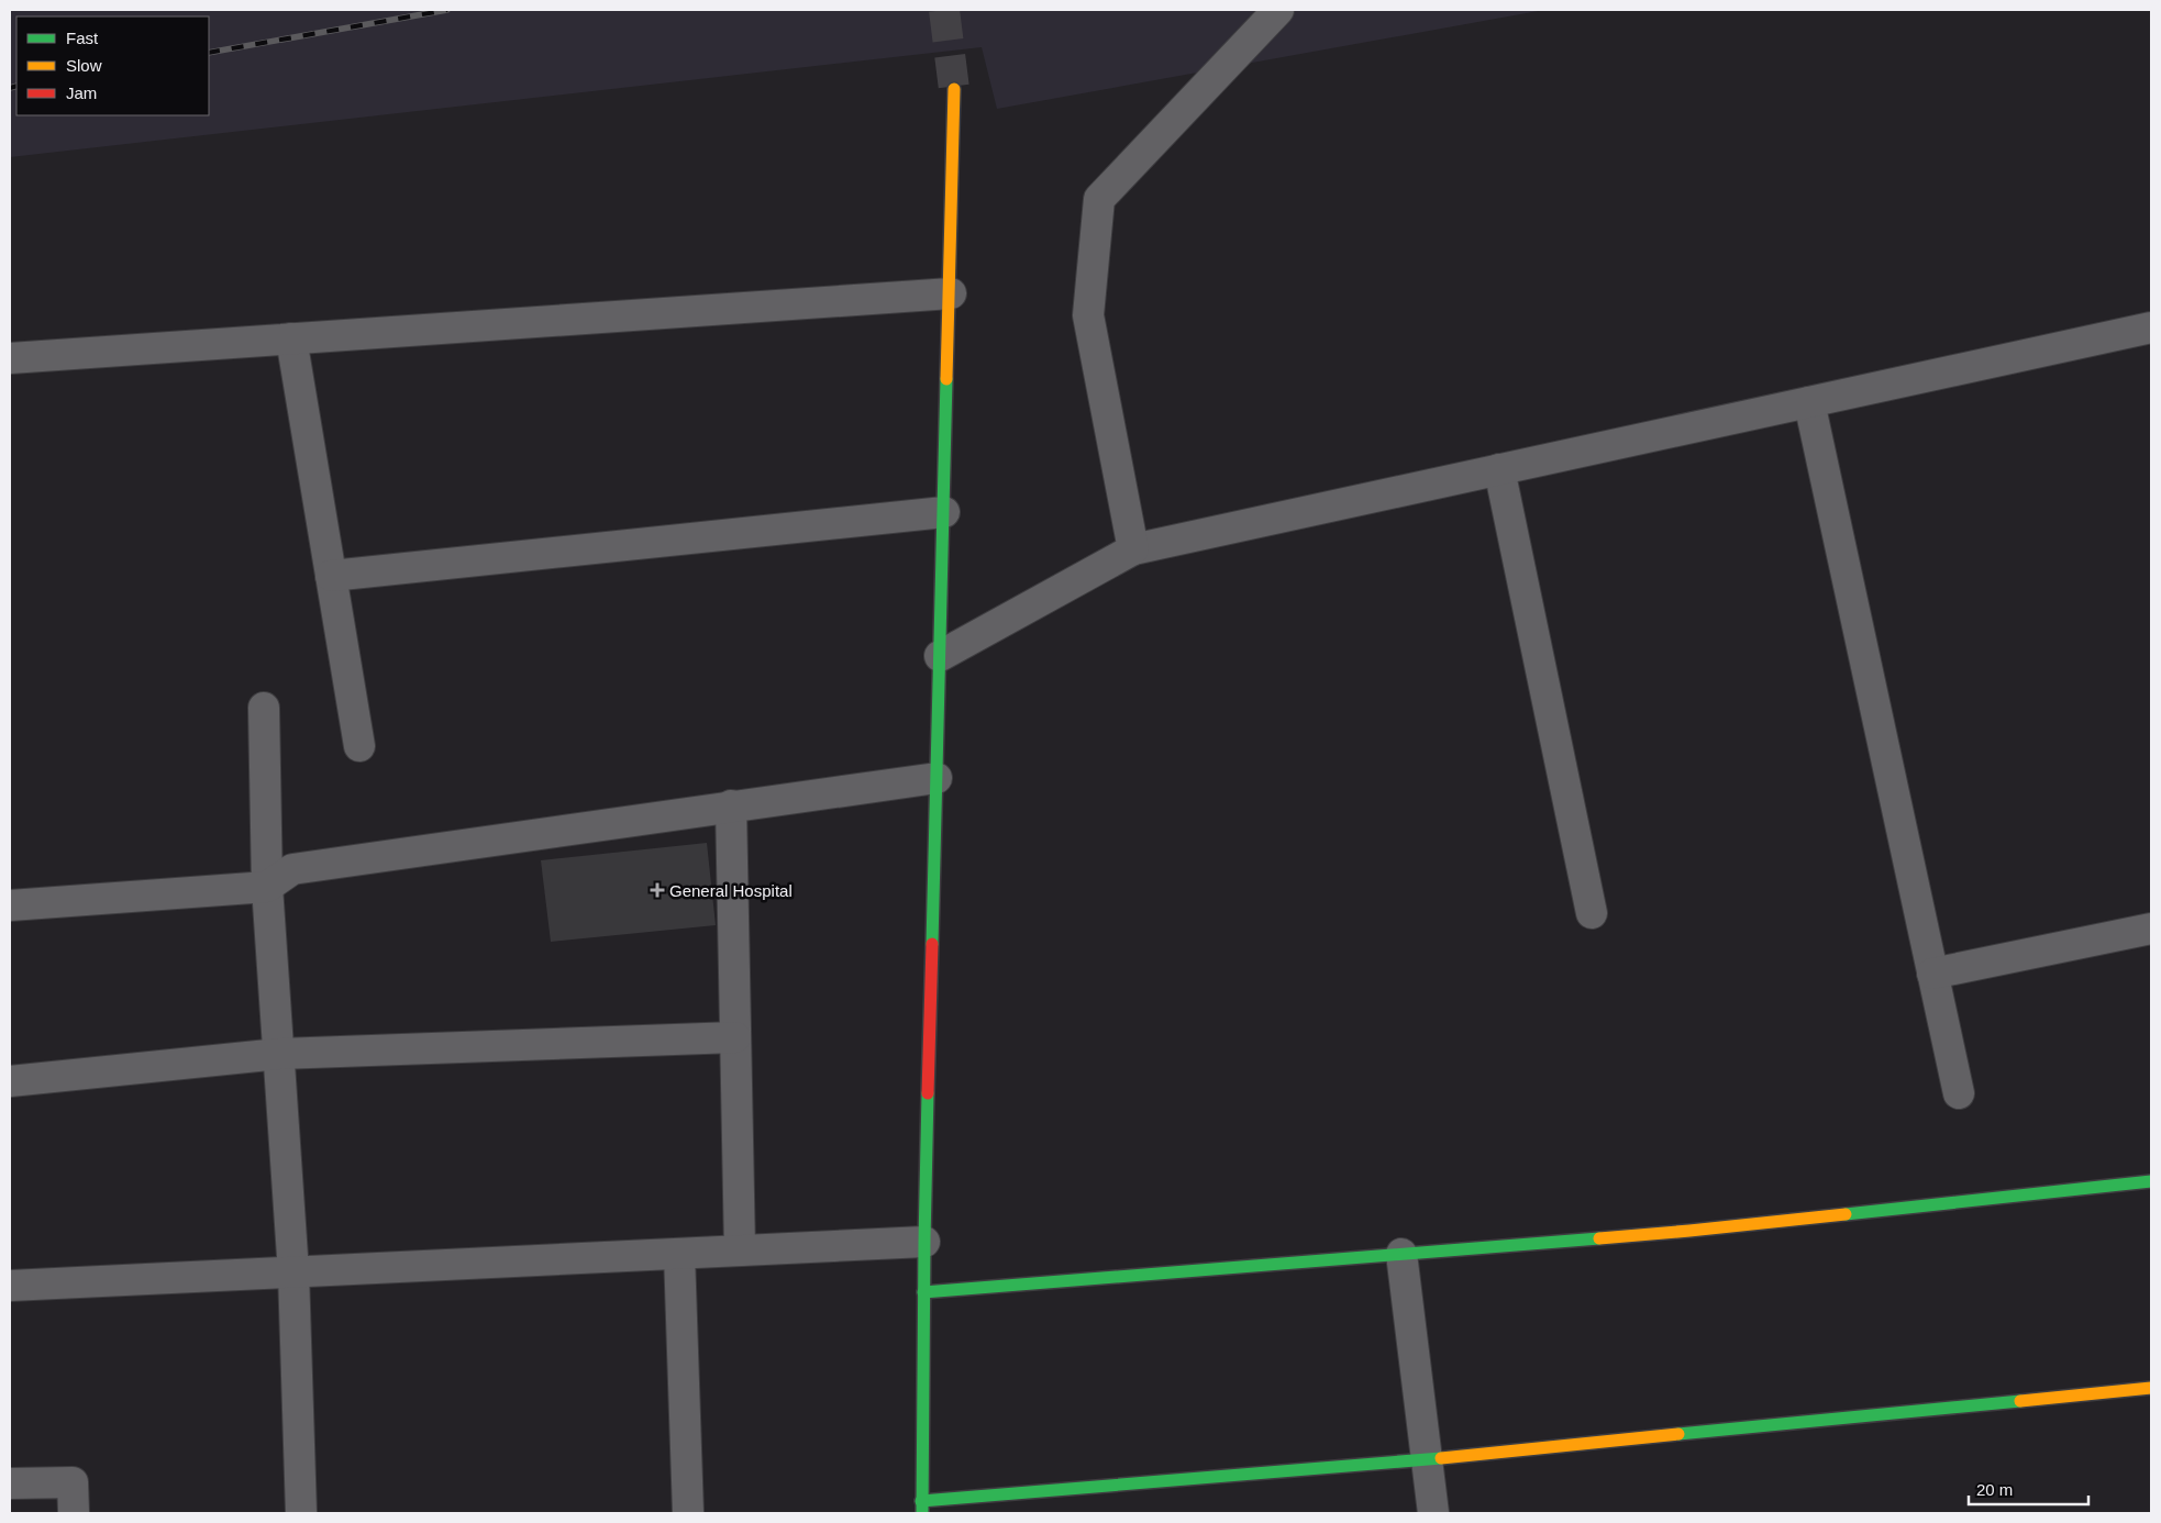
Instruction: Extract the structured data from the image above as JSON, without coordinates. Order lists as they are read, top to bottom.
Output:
{
  "places": {
    "health": ["General Hospital"]
  },
  "legend": ["Fast", "Slow", "Jam"],
  "scale_bar": "20 m"
}
